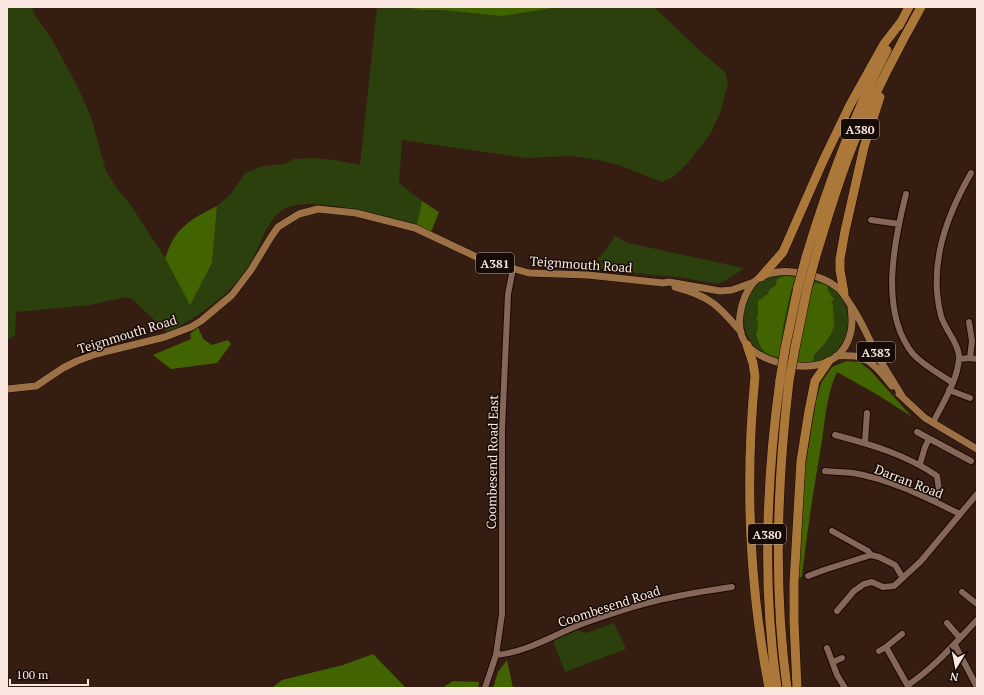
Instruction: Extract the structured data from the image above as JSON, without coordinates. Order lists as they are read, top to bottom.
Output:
{
  "streets": {
    "highway": ["A380"],
    "main road": ["A381", "Teignmouth Road", "A383"],
    "street": ["Coombesend Road East", "Darran Road", "Coombesend Road"]
  },
  "crossings": [
    ["A380", "Teignmouth Road"],
    ["A380", "A383"],
    ["Teignmouth Road", "A383"],
    ["Teignmouth Road", "Coombesend Road East"],
    ["Coombesend Road East", "Coombesend Road"]
  ],
  "scale_bar": "100 m",
  "north": "bottom"
}
